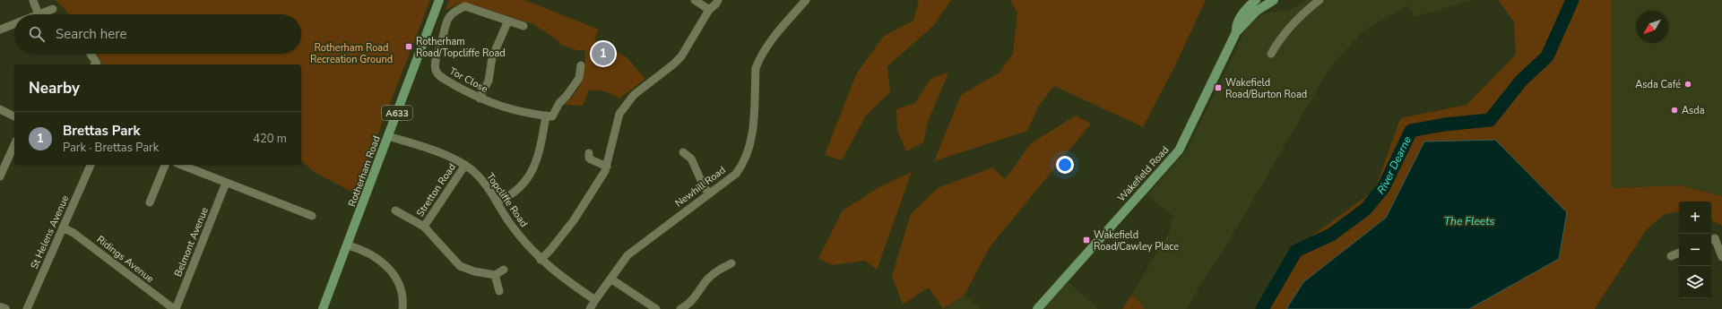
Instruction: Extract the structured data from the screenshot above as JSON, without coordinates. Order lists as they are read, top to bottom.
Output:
{
  "streets": {
    "main road": ["A633", "Rotherham Road", "Wakefield Road"],
    "street": [
      "Tor Close",
      "Newhill Road",
      "Stretton Road",
      "Topcliffe Road",
      "St Helens Avenue",
      "Belmont Avenue",
      "Ridings Avenue"
    ]
  },
  "crossings": [
    ["Rotherham Road", "Topcliffe Road"],
    ["Newhill Road", "Topcliffe Road"],
    ["Stretton Road", "Topcliffe Road"],
    ["St Helens Avenue", "Ridings Avenue"],
    ["Belmont Avenue", "Ridings Avenue"]
  ],
  "water": ["River Dearne", "The Fleets"],
  "parks": ["Rotherham Road Recreation Ground"],
  "places": {
    "transit": ["Rotherham Road/Topcliffe Road", "Wakefield Road/Burton Road", "Wakefield Road/Cawley Place"],
    "other": ["Asda Café", "Asda"]
  },
  "north": "bottom left",
  "page": {
    "search": "Search here",
    "pins": "1",
    "heading": "Nearby",
    "list": [
      {
        "mark": "1",
        "name": "Brettas Park",
        "note": "Park · Brettas Park",
        "value": "420 m"
      }
    ],
    "map_buttons": ["+", "−"]
  }
}
